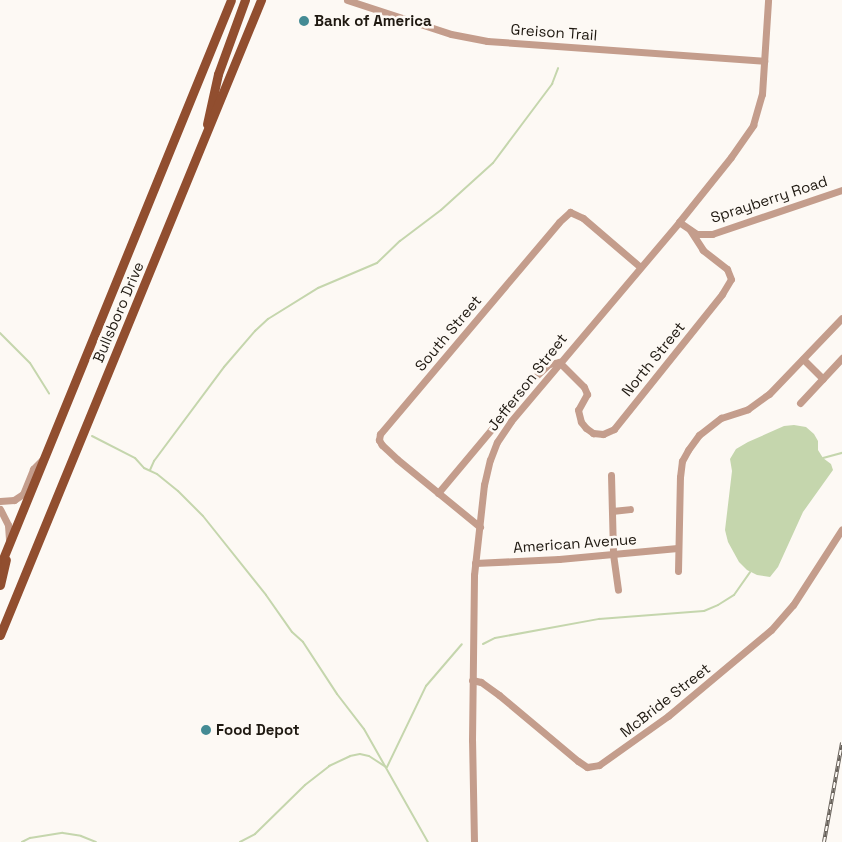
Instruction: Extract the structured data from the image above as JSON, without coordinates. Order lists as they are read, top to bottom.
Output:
{
  "streets": {
    "main road": ["Bullsboro Drive"],
    "street": [
      "Greison Trail",
      "Sprayberry Road",
      "South Street",
      "North Street",
      "Jefferson Street",
      "American Avenue",
      "McBride Street"
    ]
  },
  "crossings": [
    ["Greison Trail", "Jefferson Street"],
    ["Sprayberry Road", "North Street"],
    ["Sprayberry Road", "Jefferson Street"],
    ["South Street", "Jefferson Street"],
    ["North Street", "Jefferson Street"],
    ["Jefferson Street", "American Avenue"],
    ["Jefferson Street", "McBride Street"]
  ],
  "places": ["Bank of America", "Food Depot"]
}
